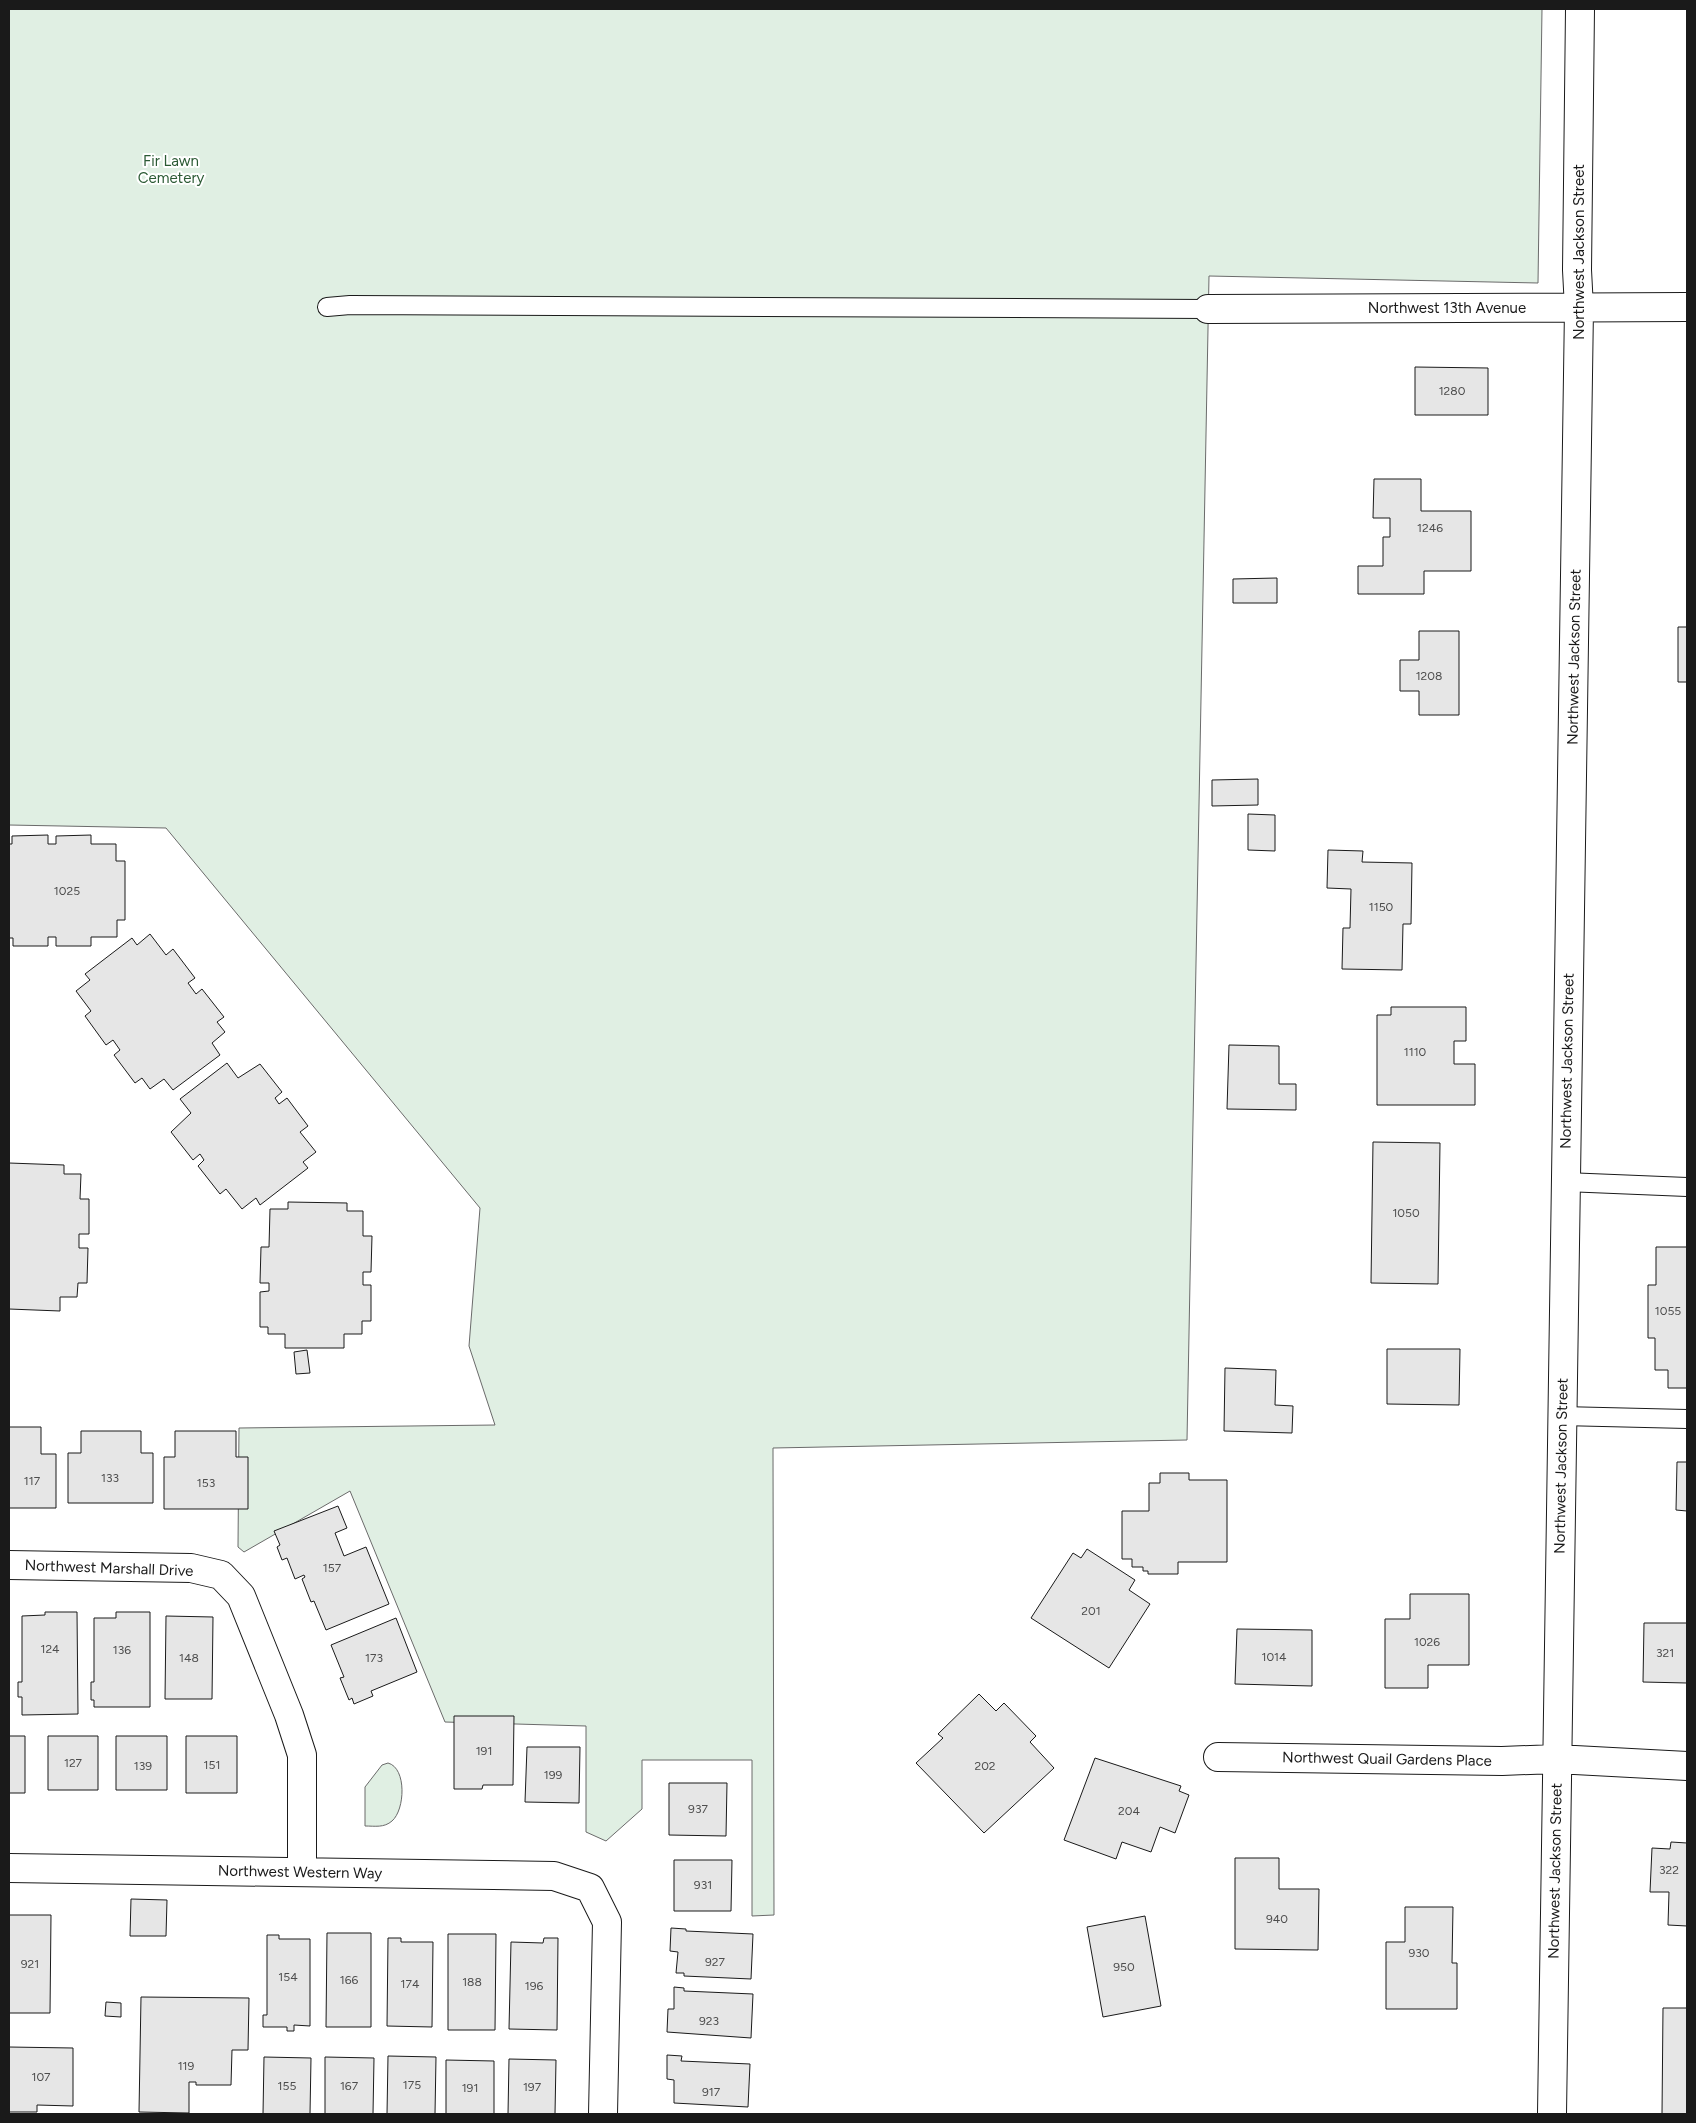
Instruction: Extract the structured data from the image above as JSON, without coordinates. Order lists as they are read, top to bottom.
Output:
{
  "streets": {
    "street": [
      "Northwest Jackson Street",
      "Northwest 13th Avenue",
      "Northwest Marshall Drive",
      "Northwest Quail Gardens Place",
      "Northwest Western Way"
    ]
  },
  "crossings": [
    ["Northwest Jackson Street", "Northwest 13th Avenue"],
    ["Northwest Jackson Street", "Northwest Quail Gardens Place"],
    ["Northwest Marshall Drive", "Northwest Western Way"]
  ],
  "parks": ["Fir Lawn Cemetery"],
  "house_numbers": [
    "1280",
    "1246",
    "1208",
    "1025",
    "1150",
    "1110",
    "1050",
    "1055",
    "133",
    "117",
    "153",
    "157",
    "201",
    "1026",
    "124",
    "136",
    "321",
    "1014",
    "148",
    "173",
    "191",
    "127",
    "151",
    "139",
    "202",
    "199",
    "937",
    "204",
    "322",
    "931",
    "940",
    "930",
    "927",
    "921",
    "950",
    "154",
    "166",
    "188",
    "174",
    "196",
    "923",
    "119",
    "107",
    "175",
    "155",
    "167",
    "197",
    "191",
    "917"
  ]
}
